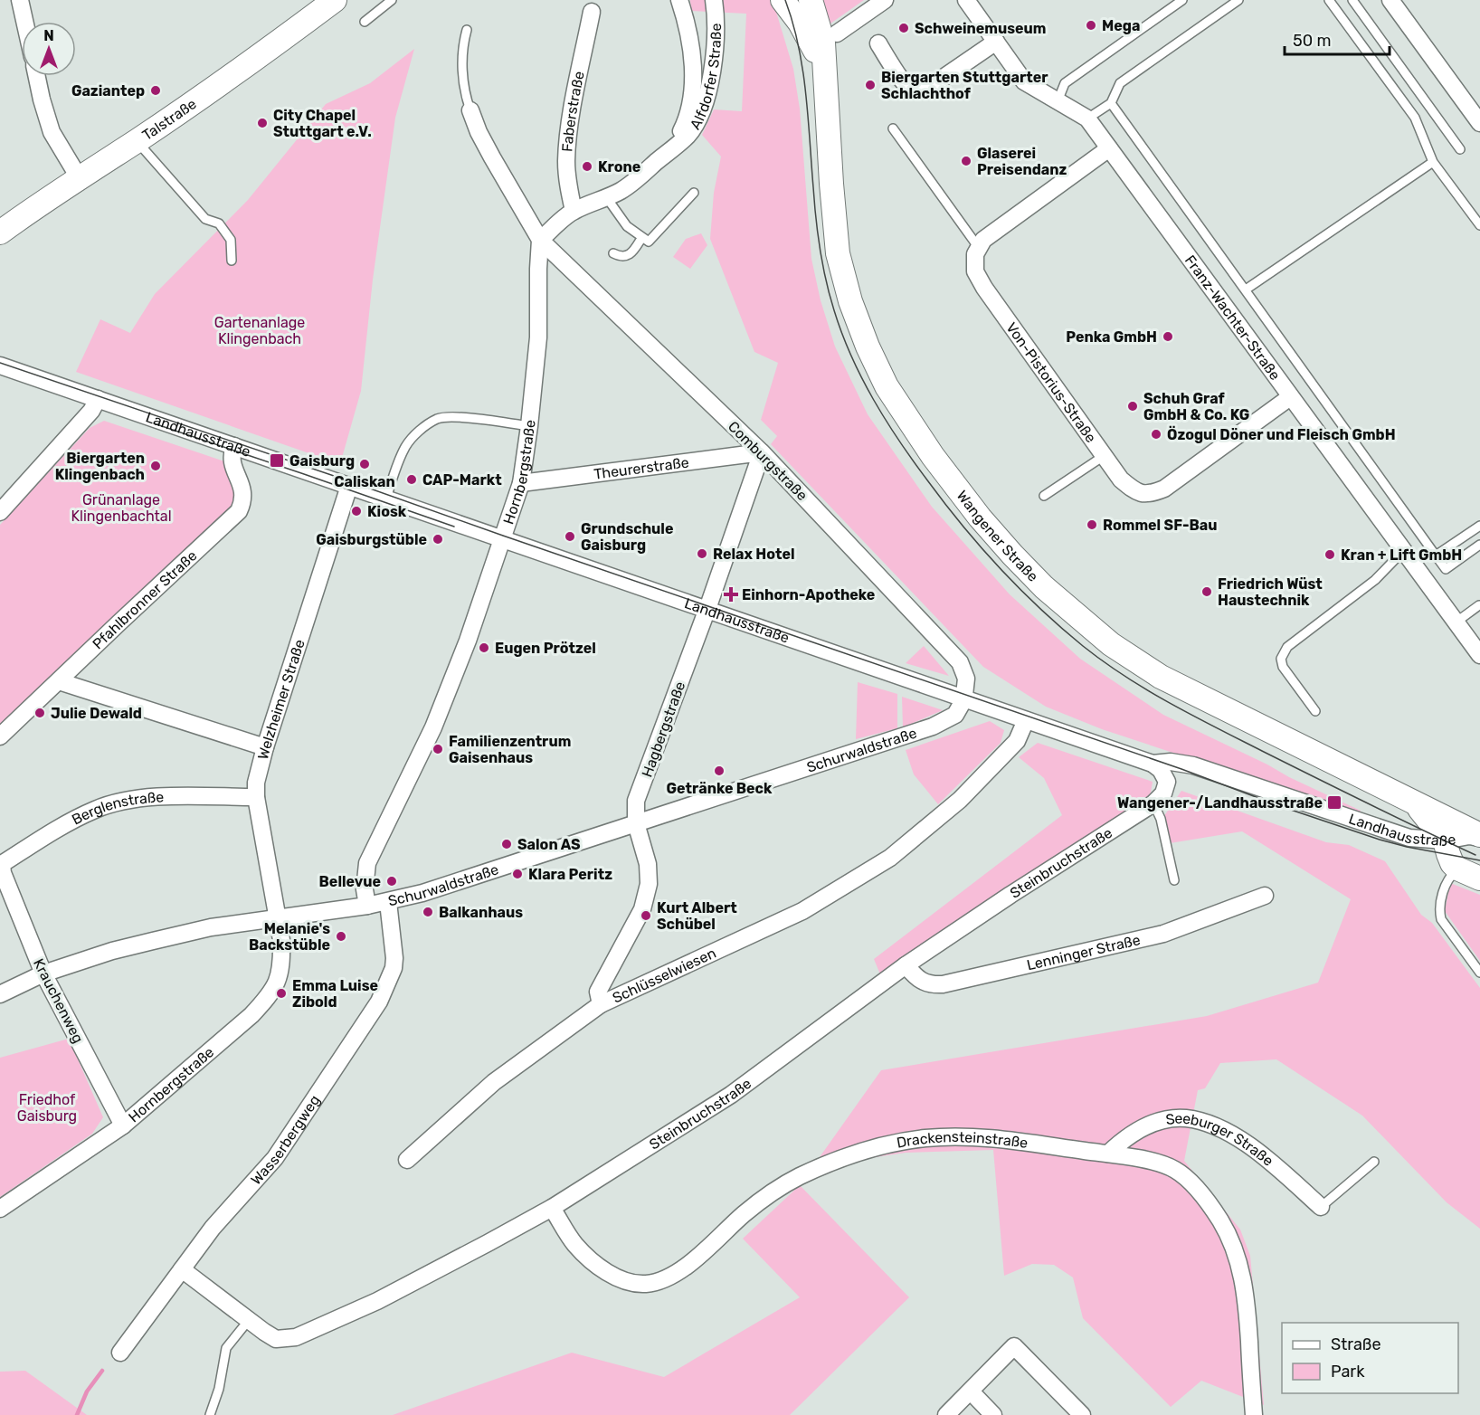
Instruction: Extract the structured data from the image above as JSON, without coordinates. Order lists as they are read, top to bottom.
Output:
{
  "streets": {
    "street": [
      "Alfdorfer Straße",
      "Faberstraße",
      "Talstraße",
      "Franz-Wachter-Straße",
      "Von-Pistorius-Straße",
      "Landhausstraße",
      "Comburgstraße",
      "Theurerstraße",
      "Hornbergstraße",
      "Wangener Straße",
      "Pfahlbronner Straße",
      "Welzheimer Straße",
      "Hagbergstraße",
      "Schurwaldstraße",
      "Berglenstraße",
      "Steinbruchstraße",
      "Lenninger Straße",
      "Schlüsselwiesen",
      "Krauchenweg",
      "Wasserbergweg",
      "Drackensteinstraße",
      "Seeburger Straße"
    ]
  },
  "crossings": [
    ["Alfdorfer Straße", "Faberstraße"],
    ["Alfdorfer Straße", "Comburgstraße"],
    ["Alfdorfer Straße", "Hornbergstraße"],
    ["Franz-Wachter-Straße", "Von-Pistorius-Straße"],
    ["Landhausstraße", "Comburgstraße"],
    ["Landhausstraße", "Hornbergstraße"],
    ["Landhausstraße", "Wangener Straße"],
    ["Landhausstraße", "Pfahlbronner Straße"],
    ["Landhausstraße", "Welzheimer Straße"],
    ["Landhausstraße", "Hagbergstraße"],
    ["Landhausstraße", "Schurwaldstraße"],
    ["Landhausstraße", "Steinbruchstraße"],
    ["Landhausstraße", "Schlüsselwiesen"],
    ["Comburgstraße", "Theurerstraße"],
    ["Comburgstraße", "Hornbergstraße"],
    ["Comburgstraße", "Hagbergstraße"],
    ["Comburgstraße", "Schurwaldstraße"],
    ["Theurerstraße", "Hornbergstraße"],
    ["Theurerstraße", "Hagbergstraße"],
    ["Hornbergstraße", "Welzheimer Straße"],
    ["Hornbergstraße", "Schurwaldstraße"],
    ["Hornbergstraße", "Krauchenweg"],
    ["Welzheimer Straße", "Schurwaldstraße"],
    ["Welzheimer Straße", "Berglenstraße"],
    ["Hagbergstraße", "Schurwaldstraße"],
    ["Hagbergstraße", "Schlüsselwiesen"],
    ["Schurwaldstraße", "Krauchenweg"],
    ["Schurwaldstraße", "Wasserbergweg"],
    ["Berglenstraße", "Krauchenweg"],
    ["Steinbruchstraße", "Lenninger Straße"],
    ["Steinbruchstraße", "Wasserbergweg"],
    ["Steinbruchstraße", "Drackensteinstraße"],
    ["Drackensteinstraße", "Seeburger Straße"]
  ],
  "parks": ["Gartenanlage Klingenbach", "Grünanlage Klingenbachtal", "Friedhof Gaisburg"],
  "places": {
    "other": [
      "Mega",
      "Schweinemuseum",
      "Biergarten Stuttgarter Schlachthof",
      "Gaziantep",
      "City Chapel Stuttgart e.V.",
      "Glaserei Preisendanz",
      "Krone",
      "Penka GmbH",
      "Schuh Graf GmbH & Co. KG",
      "Özogul Döner und Fleisch GmbH",
      "Caliskan",
      "Biergarten Klingenbach",
      "CAP-Markt",
      "Kiosk",
      "Rommel SF-Bau",
      "Grundschule Gaisburg",
      "Gaisburgstüble",
      "Relax Hotel",
      "Kran + Lift GmbH",
      "Friedrich Wüst Haustechnik",
      "Eugen Prötzel",
      "Julie Dewald",
      "Familienzentrum Gaisenhaus",
      "Getränke Beck",
      "Salon AS",
      "Klara Peritz",
      "Bellevue",
      "Balkanhaus",
      "Kurt Albert Schübel",
      "Melanie's Backstüble",
      "Emma Luise Zibold"
    ],
    "transit": ["Gaisburg", "Wangener-/Landhausstraße"],
    "health": ["Einhorn-Apotheke"]
  },
  "legend": ["Straße", "Park"],
  "scale_bar": "50 m",
  "north": "top"
}
